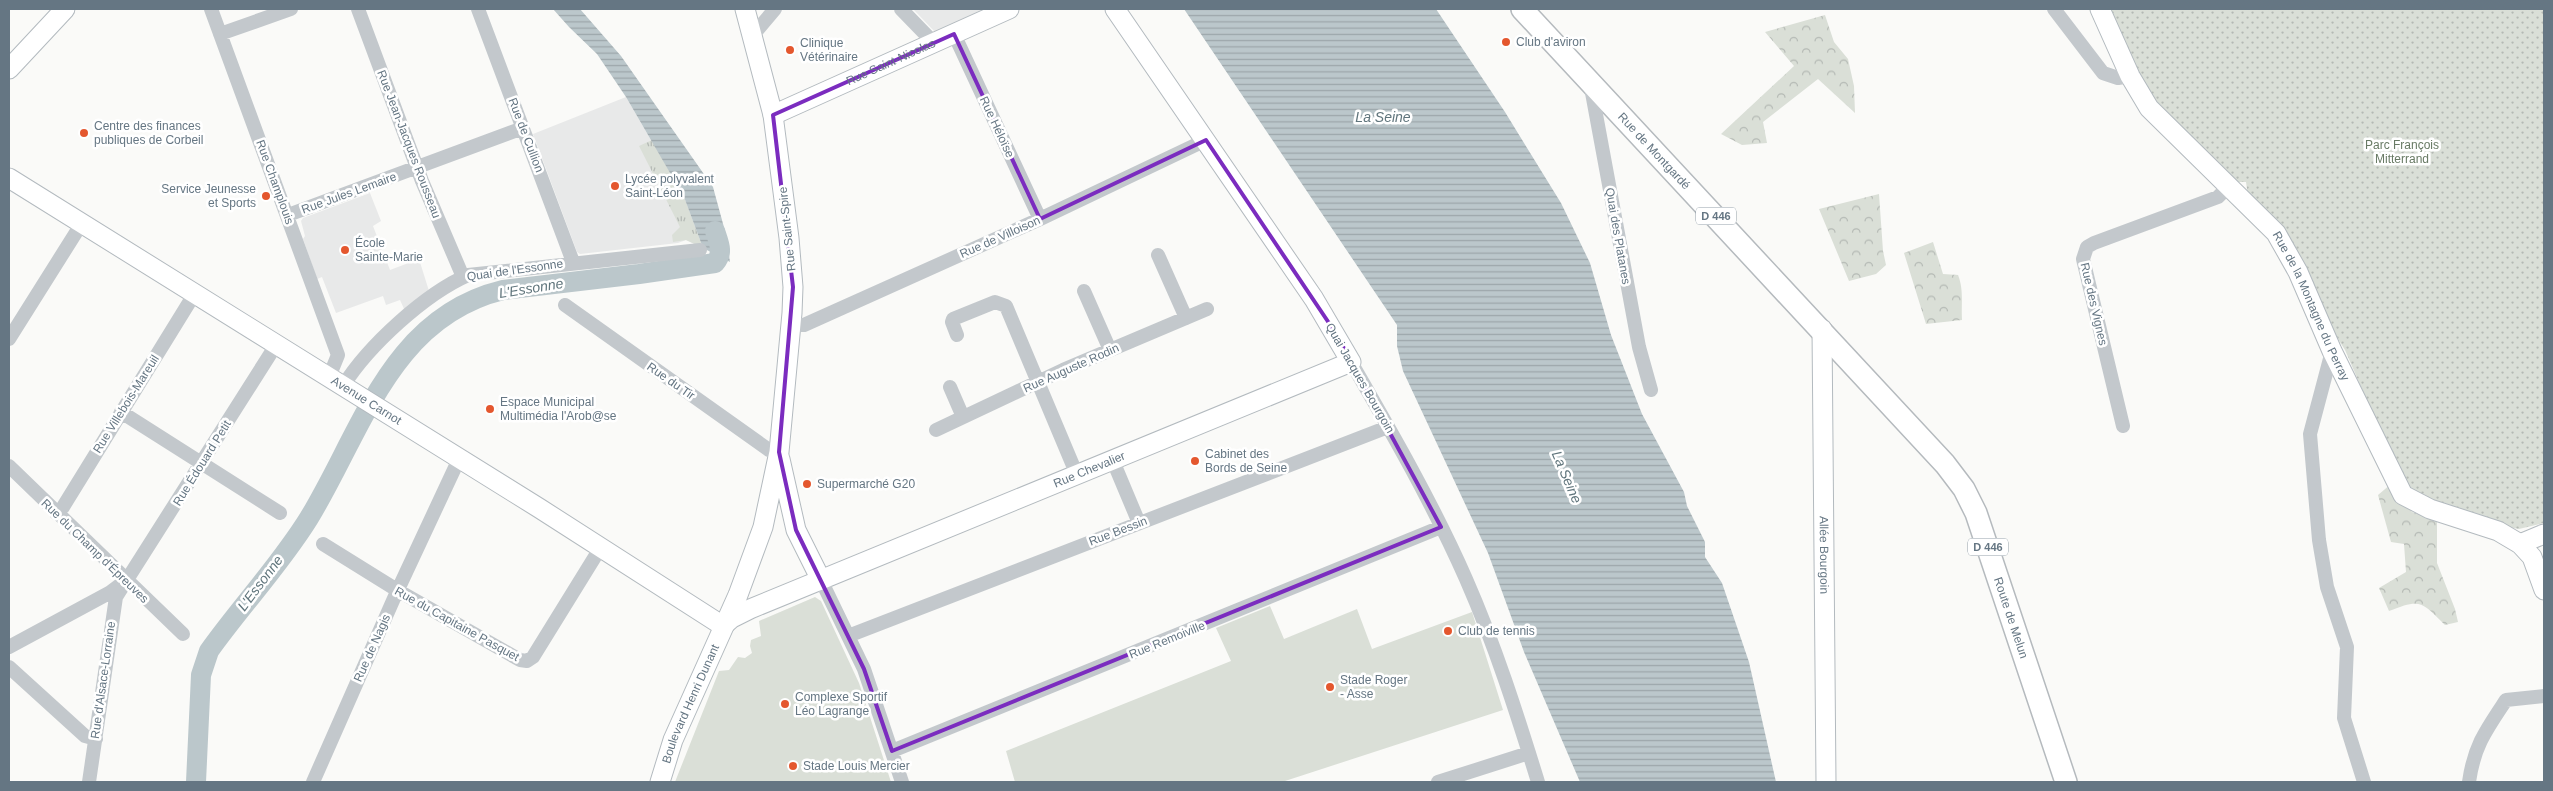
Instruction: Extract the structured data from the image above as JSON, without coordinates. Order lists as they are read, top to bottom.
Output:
{
  "streets": {
    "main road": ["Rue de Montgardé", "D 446", "Route de Melun"],
    "street": [
      "Rue Saint-Nicolas",
      "Rue Héloïse",
      "Rue de Cullion",
      "Rue Jean-Jacques Rousseau",
      "Rue Champlouis",
      "Rue Jules Lemaire",
      "Rue Saint-Spire",
      "Quai des Platanes",
      "Rue de Villoison",
      "Quai de l'Essonne",
      "Rue des Vignes",
      "Rue de la Montagne du Perray",
      "Rue Auguste Rodin",
      "Quai Jacques Bourgoin",
      "Rue du Tir",
      "Avenue Carnot",
      "Rue Villebois-Mareuil",
      "Rue Édouard Petit",
      "Rue Chevalier",
      "Rue Bessin",
      "Rue du Champ d'Épreuves",
      "Allée Bourgoin",
      "Rue du Capitaine Pasquet",
      "Rue Remoiville",
      "Rue de Nagis",
      "Rue d'Alsace-Lorraine",
      "Boulevard Henri Dunant"
    ]
  },
  "crossings": [
    ["Rue Saint-Nicolas", "Rue Héloïse"],
    ["Rue Saint-Nicolas", "Rue Saint-Spire"],
    ["Rue Héloïse", "Rue de Villoison"],
    ["Rue de Cullion", "Rue Jules Lemaire"],
    ["Rue de Cullion", "Quai de l'Essonne"],
    ["Rue Jean-Jacques Rousseau", "Rue Jules Lemaire"],
    ["Rue Jean-Jacques Rousseau", "Quai de l'Essonne"],
    ["Rue de Montgardé", "D 446"],
    ["Rue de Montgardé", "Quai des Platanes"],
    ["Rue de Montgardé", "Allée Bourgoin"],
    ["Rue de Montgardé", "Route de Melun"],
    ["Rue Champlouis", "Rue Jules Lemaire"],
    ["Rue Champlouis", "Quai de l'Essonne"],
    ["Rue Champlouis", "Avenue Carnot"],
    ["D 446", "Quai des Platanes"],
    ["Rue Saint-Spire", "Rue de Villoison"],
    ["Rue Saint-Spire", "Rue du Tir"],
    ["Rue Saint-Spire", "Rue Chevalier"],
    ["Rue de Villoison", "Quai Jacques Bourgoin"],
    ["Quai de l'Essonne", "Avenue Carnot"],
    ["Rue des Vignes", "Rue de la Montagne du Perray"],
    ["Quai Jacques Bourgoin", "Rue Chevalier"],
    ["Quai Jacques Bourgoin", "Rue Bessin"],
    ["Quai Jacques Bourgoin", "Rue Remoiville"],
    ["Avenue Carnot", "Rue Villebois-Mareuil"],
    ["Avenue Carnot", "Rue Édouard Petit"],
    ["Avenue Carnot", "Rue Chevalier"],
    ["Avenue Carnot", "Rue du Capitaine Pasquet"],
    ["Avenue Carnot", "Rue de Nagis"],
    ["Avenue Carnot", "Boulevard Henri Dunant"],
    ["Rue Villebois-Mareuil", "Rue du Champ d'Épreuves"],
    ["Rue Édouard Petit", "Rue du Champ d'Épreuves"],
    ["Rue Édouard Petit", "Rue d'Alsace-Lorraine"],
    ["Rue Chevalier", "Boulevard Henri Dunant"],
    ["Rue du Champ d'Épreuves", "Rue d'Alsace-Lorraine"],
    ["Rue du Capitaine Pasquet", "Rue de Nagis"]
  ],
  "water": ["La Seine", "L'Essonne"],
  "parks": ["Parc François Mitterrand"],
  "places": [
    "Club d'aviron",
    "Clinique Vétérinaire",
    "Centre des finances publiques de Corbeil",
    "Lycée polyvalent Saint-Léon",
    "Service Jeunesse et Sports",
    "École Sainte-Marie",
    "Espace Municipal Multimédia l'Arob@se",
    "Cabinet des Bords de Seine",
    "Supermarché G20",
    "Club de tennis",
    "Stade Roger - Asse",
    "Complexe Sportif Léo Lagrange",
    "Stade Louis Mercier"
  ]
}
